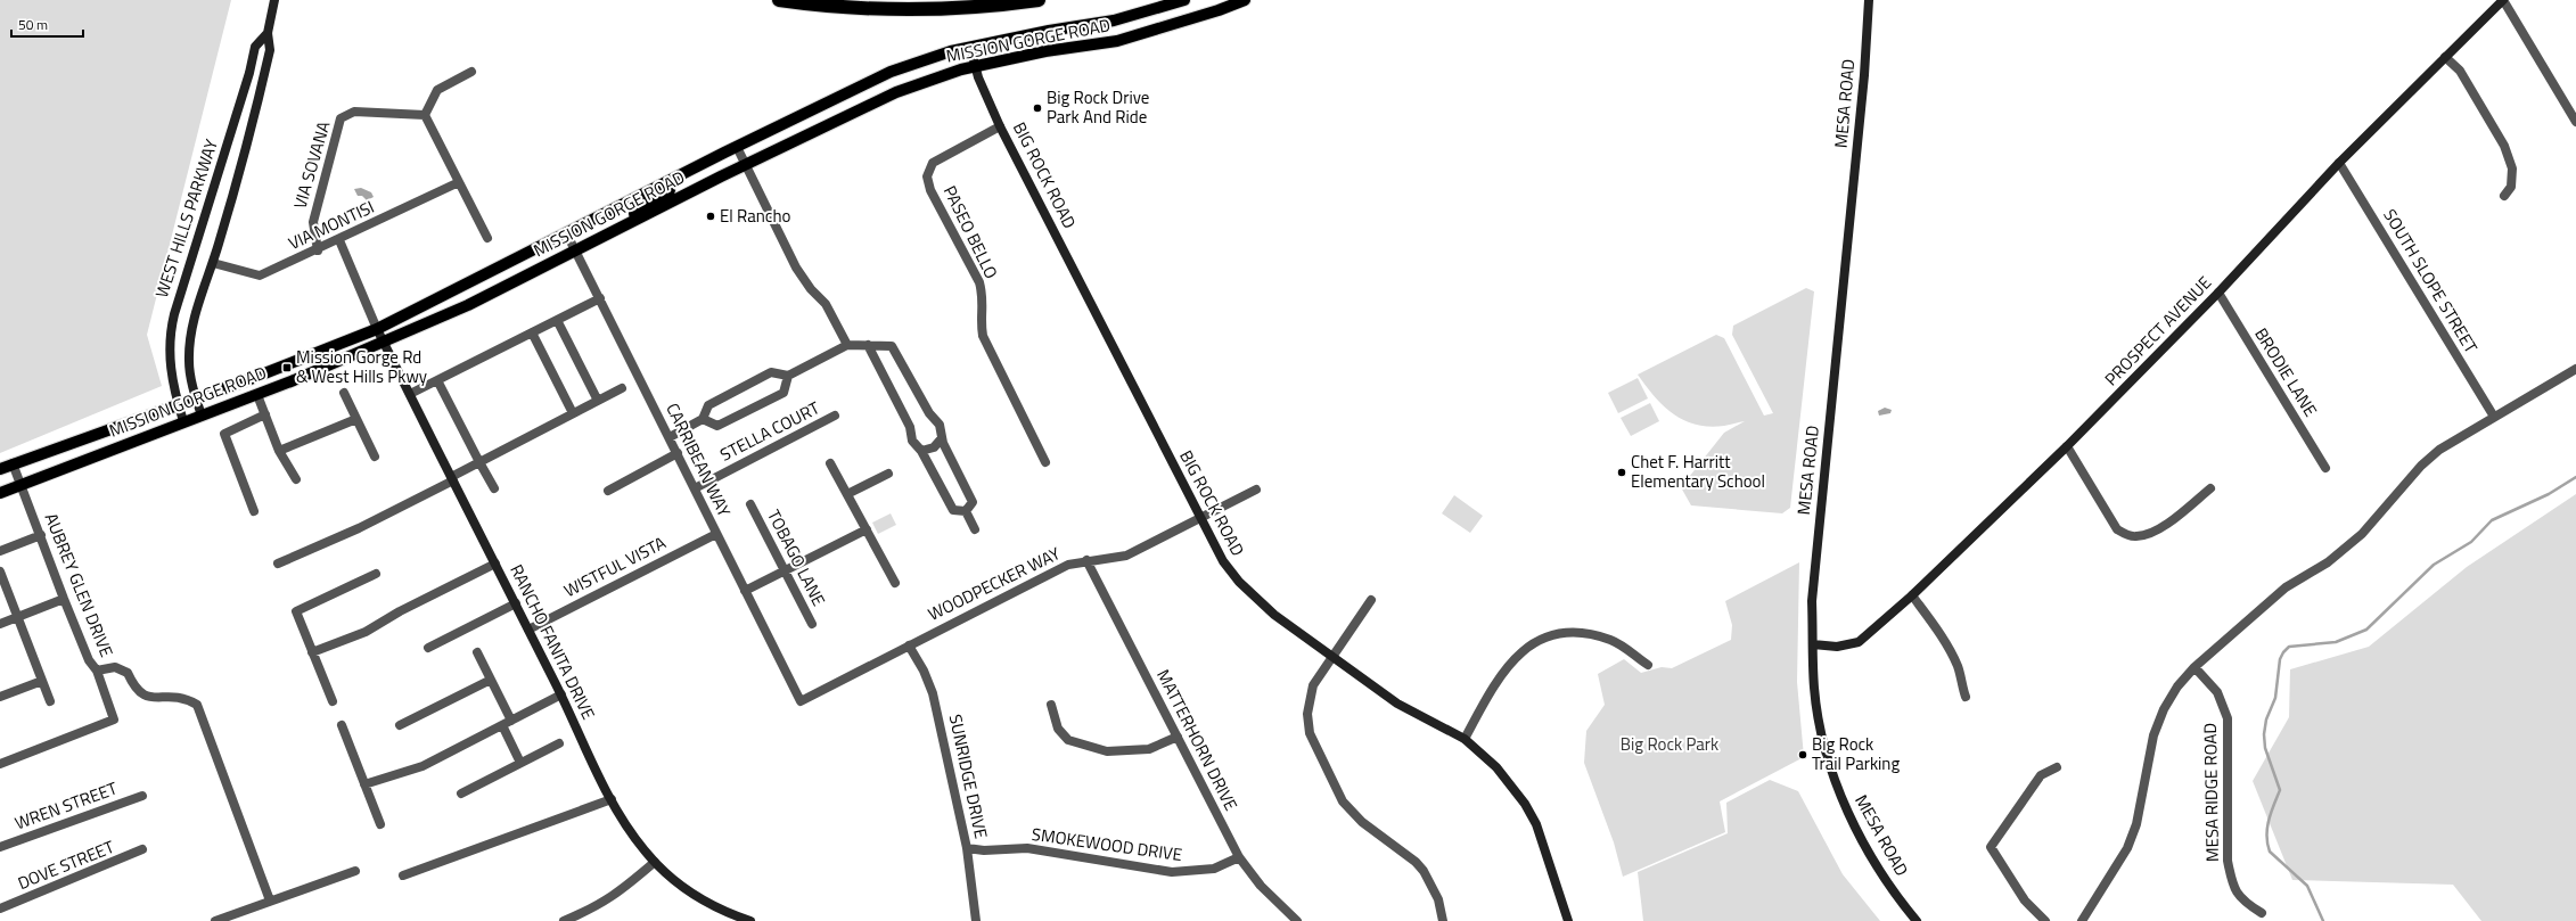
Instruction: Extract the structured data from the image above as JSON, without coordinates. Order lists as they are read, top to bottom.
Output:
{
  "streets": {
    "main road": ["MISSION GORGE ROAD"],
    "street": [
      "MESA ROAD",
      "VIA SOVANA",
      "BIG ROCK ROAD",
      "WEST HILLS PARKWAY",
      "VIA MONTISI",
      "PASEO BELLO",
      "SOUTH SLOPE STREET",
      "PROSPECT AVENUE",
      "BRODIE LANE",
      "STELLA COURT",
      "CARRIBEAN WAY",
      "TOBAGO LANE",
      "WISTFUL VISTA",
      "WOODPECKER WAY",
      "AUBREY GLEN DRIVE",
      "RANCHO FANITA DRIVE",
      "MATTERHORN DRIVE",
      "SUNRIDGE DRIVE",
      "MESA RIDGE ROAD",
      "WREN STREET",
      "SMOKEWOOD DRIVE",
      "DOVE STREET"
    ]
  },
  "crossings": [
    ["MISSION GORGE ROAD", "BIG ROCK ROAD"],
    ["MISSION GORGE ROAD", "WEST HILLS PARKWAY"],
    ["MISSION GORGE ROAD", "CARRIBEAN WAY"],
    ["MISSION GORGE ROAD", "AUBREY GLEN DRIVE"],
    ["MISSION GORGE ROAD", "RANCHO FANITA DRIVE"],
    ["MESA ROAD", "PROSPECT AVENUE"],
    ["VIA SOVANA", "VIA MONTISI"],
    ["BIG ROCK ROAD", "PASEO BELLO"],
    ["BIG ROCK ROAD", "WOODPECKER WAY"],
    ["WEST HILLS PARKWAY", "VIA MONTISI"],
    ["SOUTH SLOPE STREET", "PROSPECT AVENUE"],
    ["PROSPECT AVENUE", "BRODIE LANE"],
    ["STELLA COURT", "CARRIBEAN WAY"],
    ["CARRIBEAN WAY", "WISTFUL VISTA"],
    ["CARRIBEAN WAY", "WOODPECKER WAY"],
    ["WISTFUL VISTA", "RANCHO FANITA DRIVE"],
    ["WOODPECKER WAY", "MATTERHORN DRIVE"],
    ["WOODPECKER WAY", "SUNRIDGE DRIVE"],
    ["MATTERHORN DRIVE", "SMOKEWOOD DRIVE"],
    ["SUNRIDGE DRIVE", "SMOKEWOOD DRIVE"]
  ],
  "parks": ["Big Rock Park"],
  "places": {
    "other": [
      "Big Rock Drive Park And Ride",
      "El Rancho",
      "Chet F. Harritt Elementary School",
      "Big Rock Trail Parking"
    ],
    "transit": ["Mission Gorge Rd & West Hills Pkwy"]
  },
  "scale_bar": "50 m"
}
